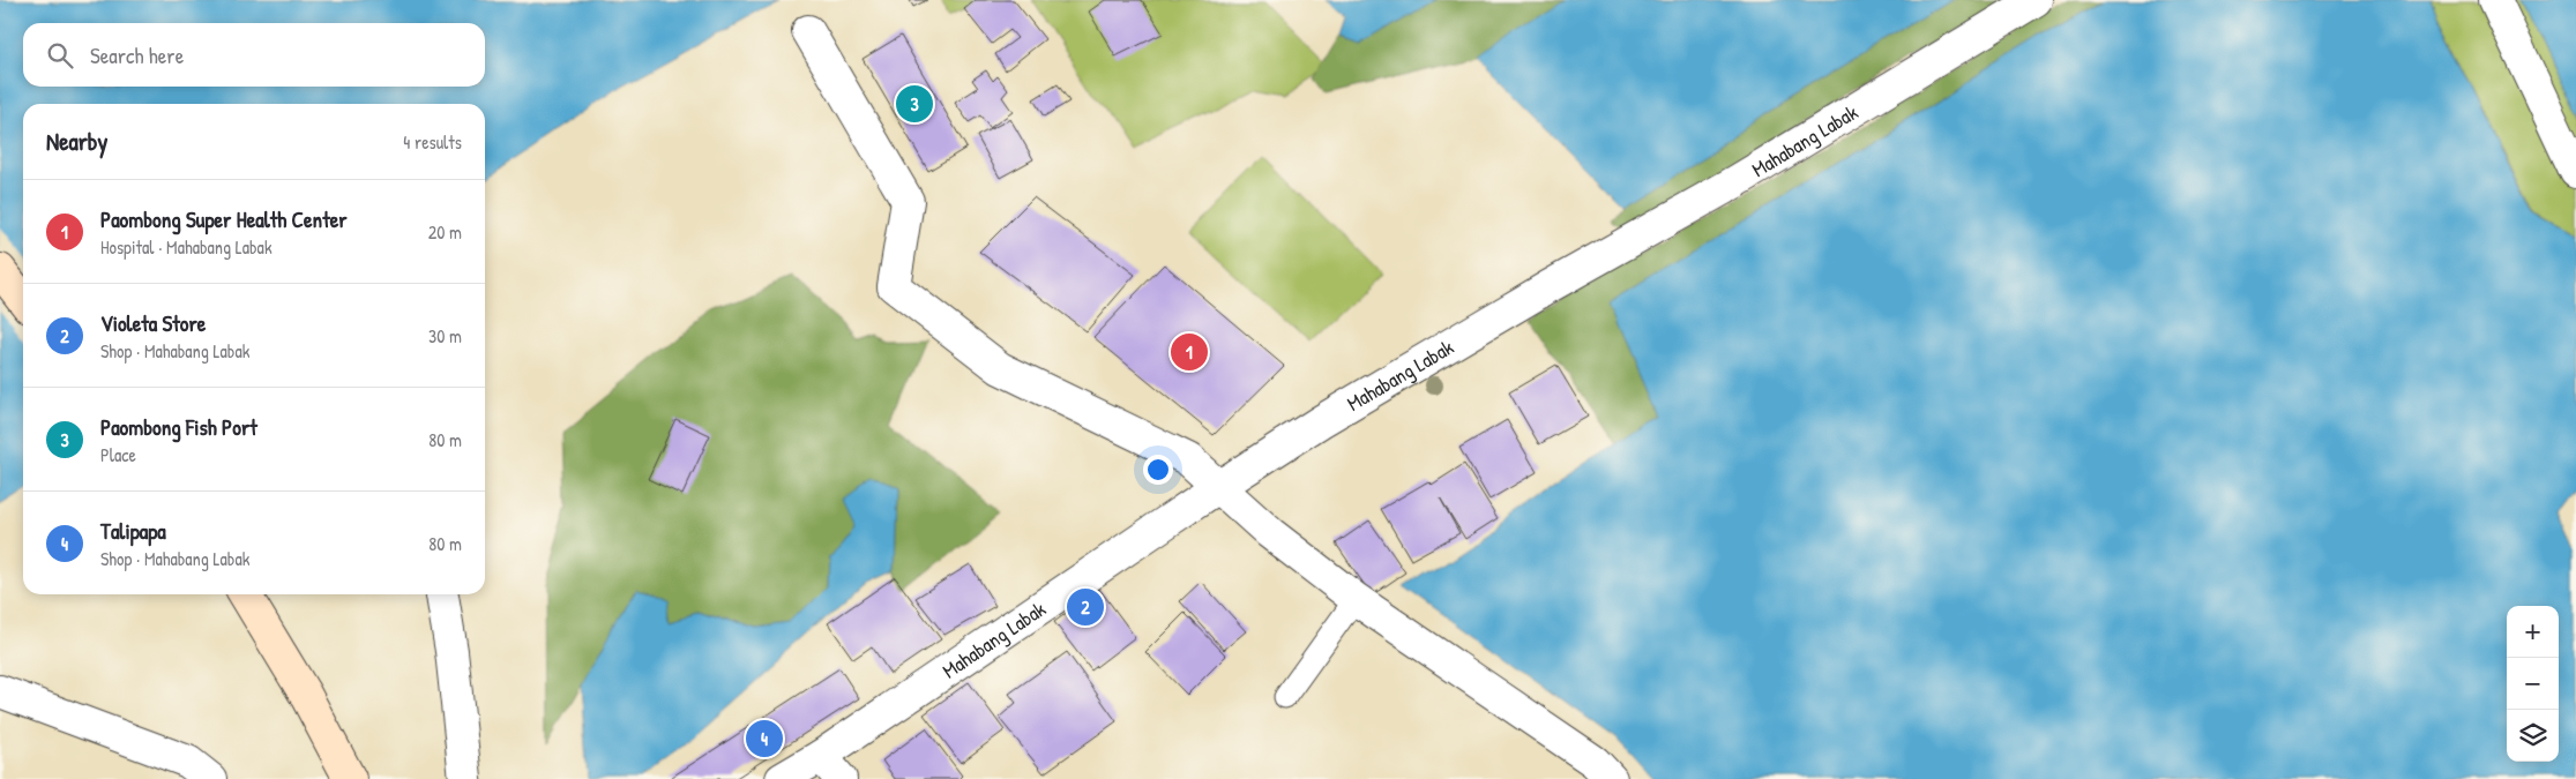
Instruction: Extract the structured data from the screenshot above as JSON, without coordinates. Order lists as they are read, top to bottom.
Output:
{
  "streets": {
    "street": ["Mahabang Labak"]
  },
  "page": {
    "search": "Search here",
    "pins": [
      "3",
      "1",
      "2",
      "4"
    ],
    "heading": ["Nearby", "4 results"],
    "list": [
      {
        "mark": "1",
        "name": "Paombong Super Health Center",
        "note": "Hospital · Mahabang Labak",
        "value": "20 m"
      },
      {
        "mark": "2",
        "name": "Violeta Store",
        "note": "Shop · Mahabang Labak",
        "value": "30 m"
      },
      {
        "mark": "3",
        "name": "Paombong Fish Port",
        "note": "Place",
        "value": "80 m"
      },
      {
        "mark": "4",
        "name": "Talipapa",
        "note": "Shop · Mahabang Labak",
        "value": "80 m"
      }
    ],
    "map_buttons": ["+", "−"]
  }
}
